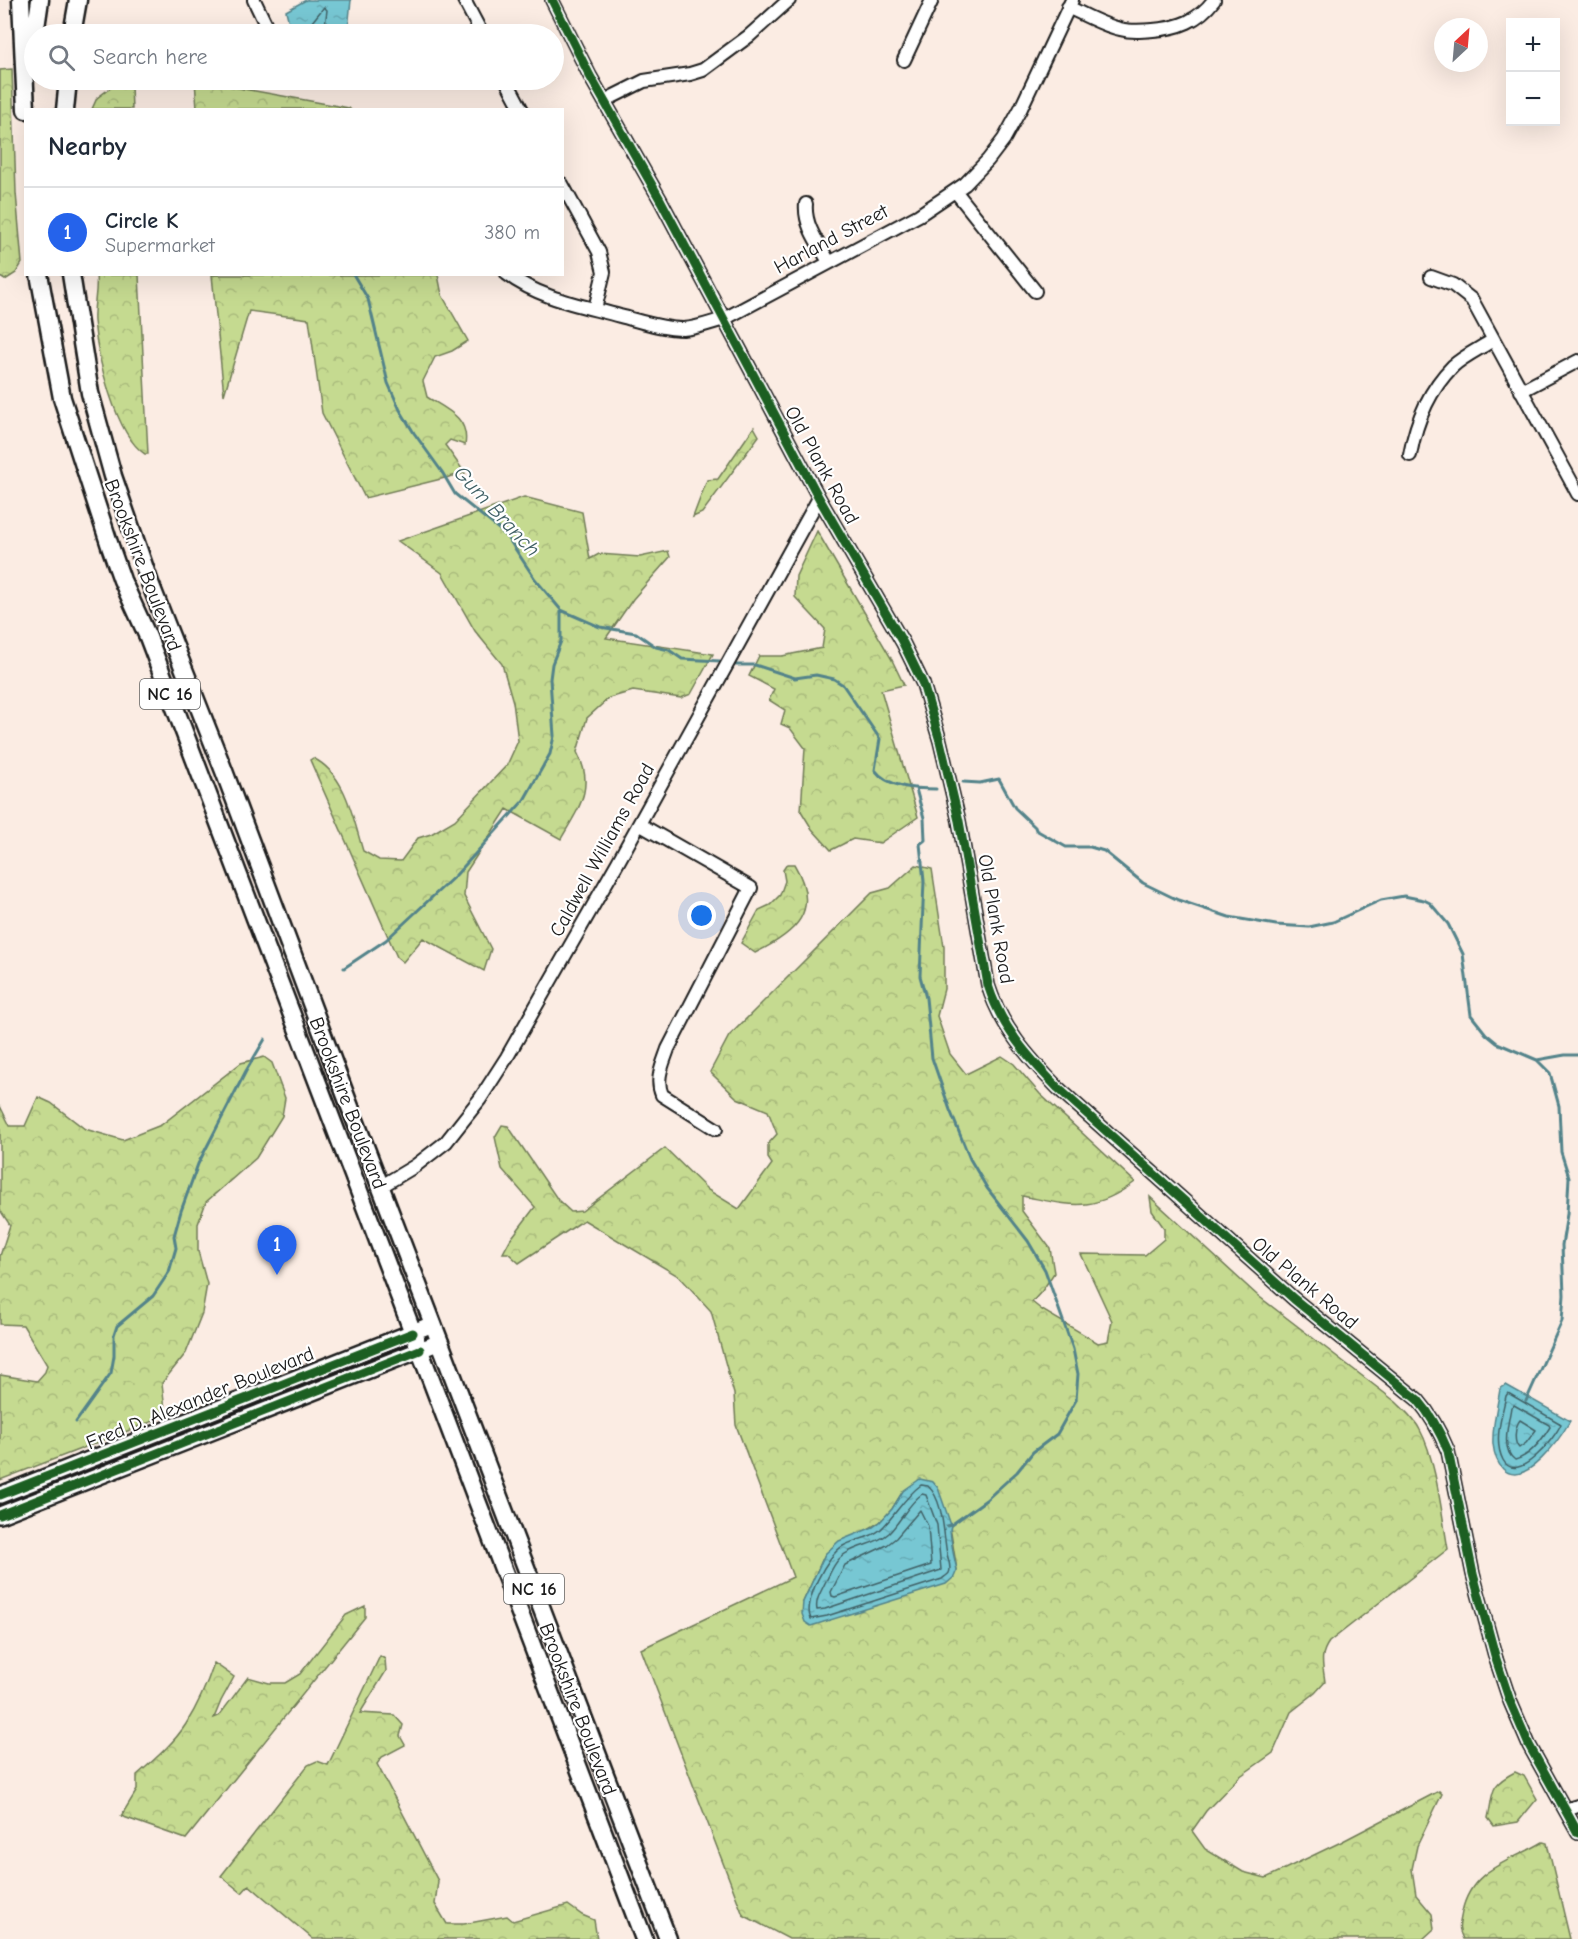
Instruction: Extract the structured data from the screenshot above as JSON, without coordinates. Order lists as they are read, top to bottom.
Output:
{
  "streets": {
    "highway": ["Brookshire Boulevard", "NC 16"],
    "main road": ["Fred D. Alexander Boulevard"],
    "street": ["Harland Street", "Old Plank Road", "Caldwell Williams Road"]
  },
  "crossings": [
    ["Harland Street", "Old Plank Road"],
    ["Old Plank Road", "Caldwell Williams Road"],
    ["Brookshire Boulevard", "Caldwell Williams Road"],
    ["Brookshire Boulevard", "Fred D. Alexander Boulevard"]
  ],
  "water": ["Gum Branch"],
  "north": "top right",
  "page": {
    "map_buttons": ["+", "−"],
    "search": "Search here",
    "heading": "Nearby",
    "list": [
      {
        "mark": "1",
        "name": "Circle K",
        "note": "Supermarket",
        "value": "380 m"
      }
    ],
    "pins": "1"
  }
}
